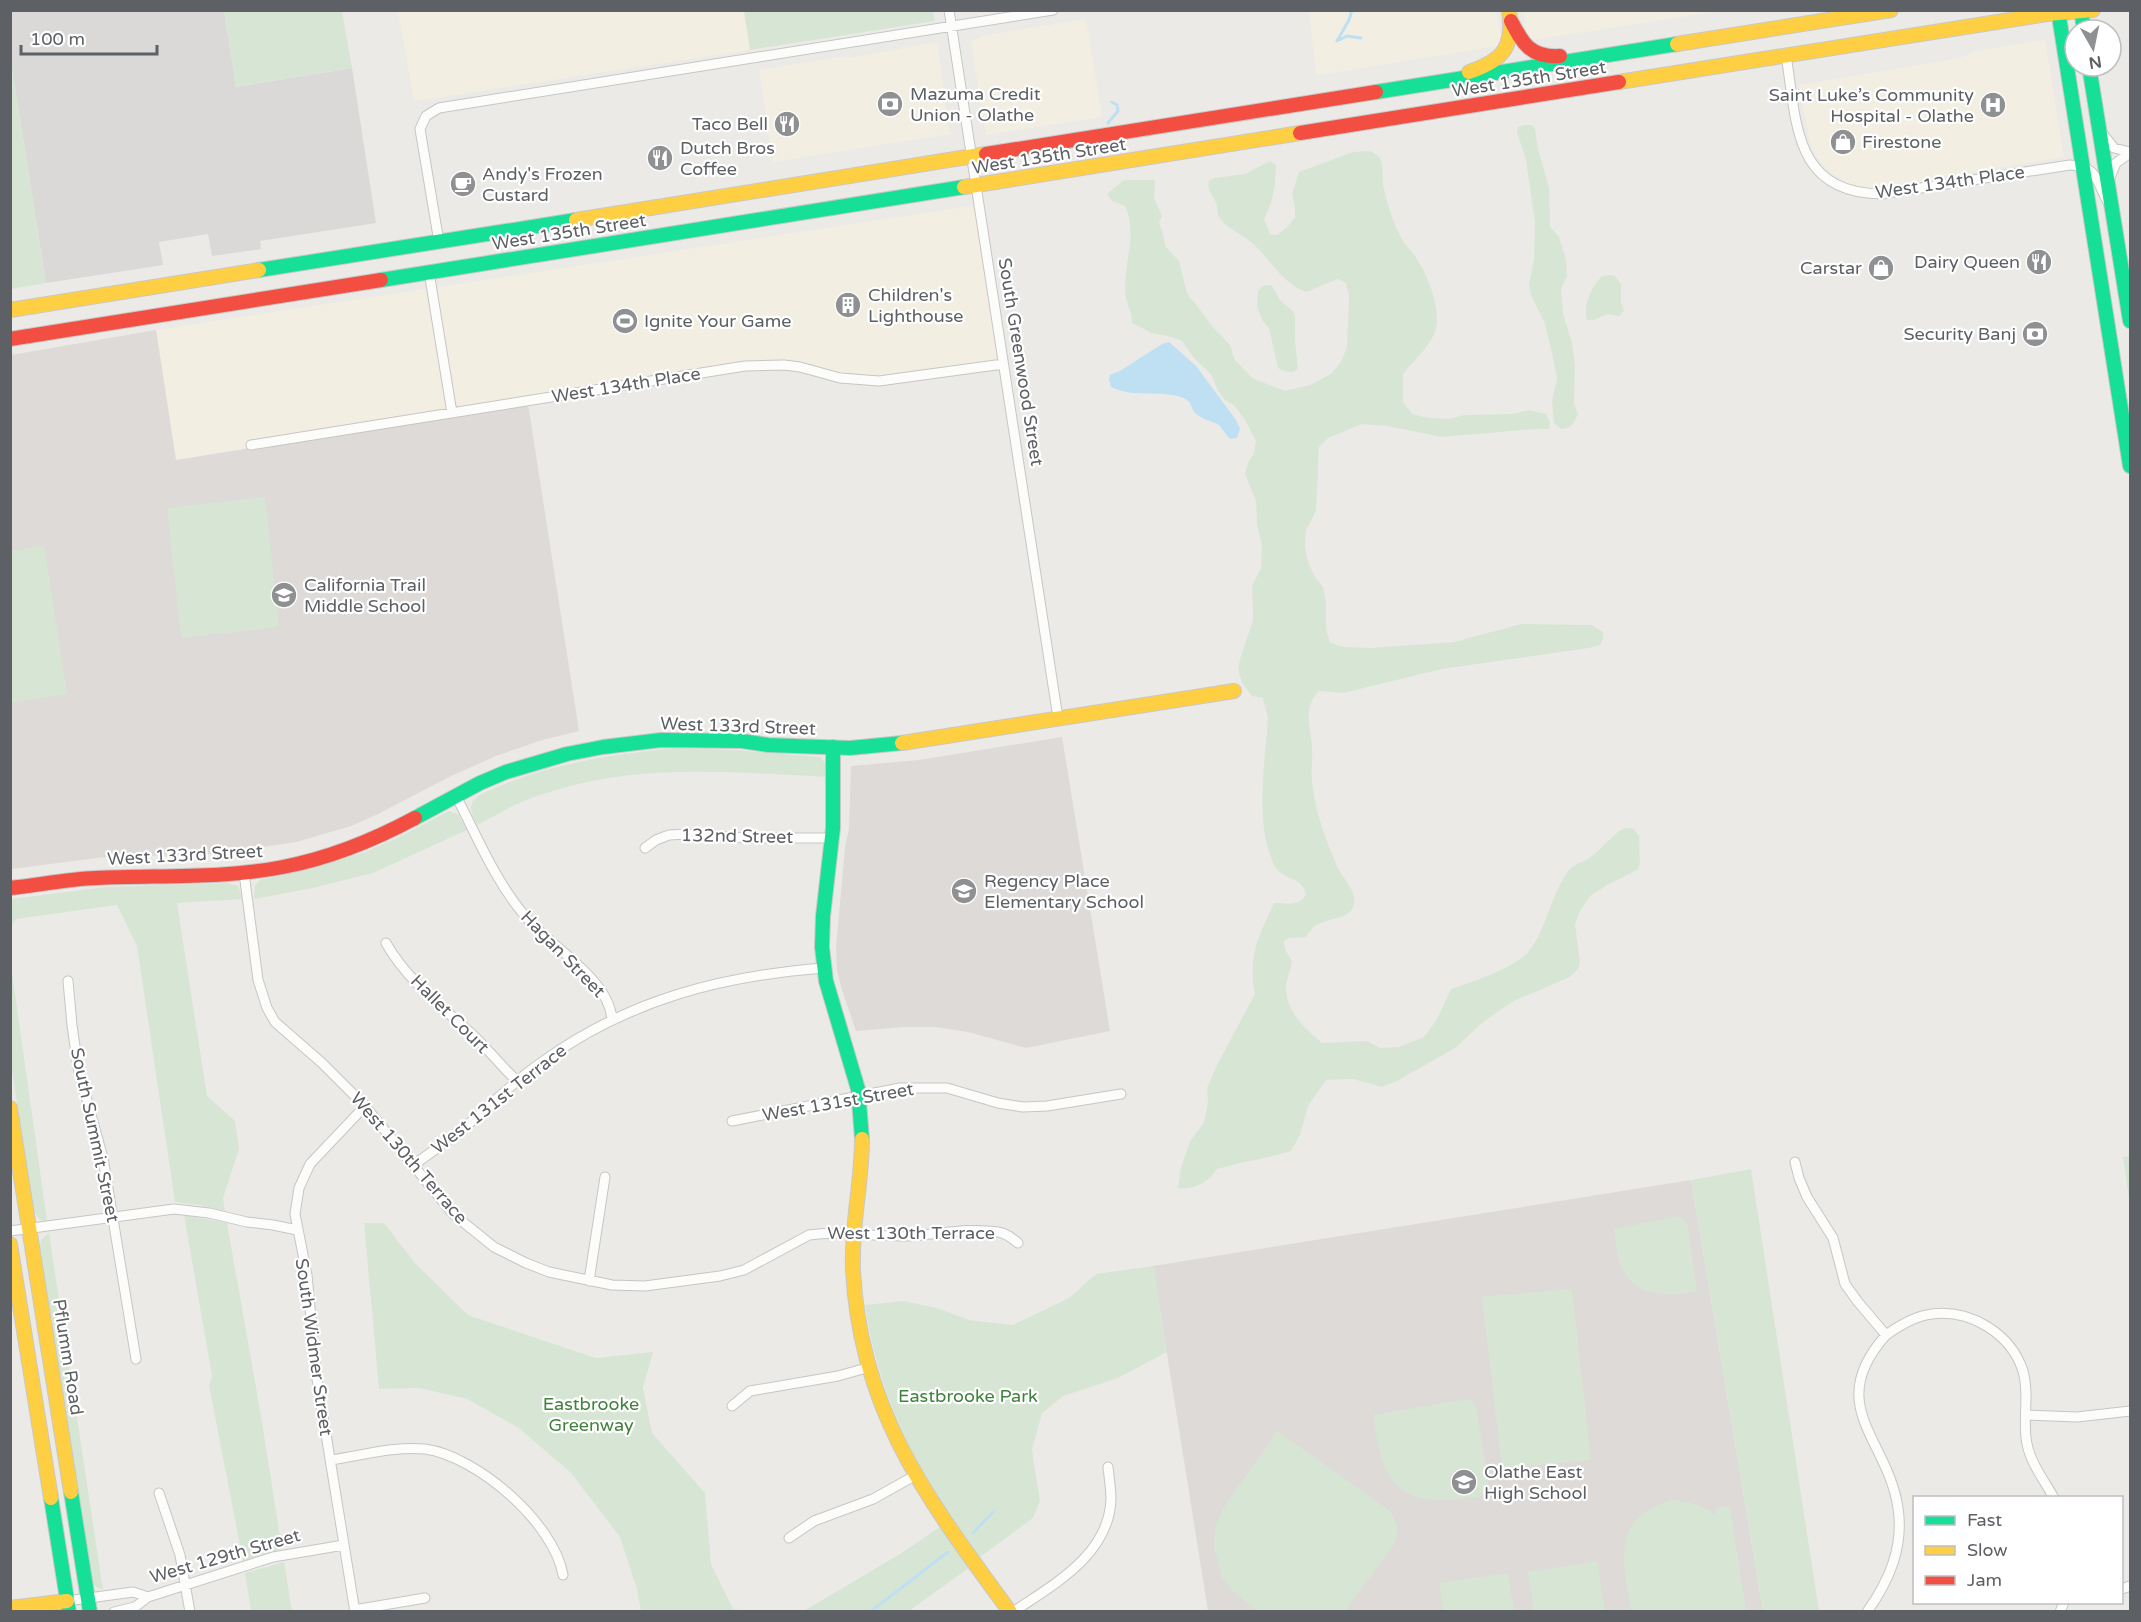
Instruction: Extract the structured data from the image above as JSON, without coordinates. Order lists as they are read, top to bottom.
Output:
{
  "streets": {
    "main road": [
      "West 135th Street",
      "West 133rd Street",
      "Pflumm Road",
      "West 129th Street"
    ],
    "street": [
      "West 134th Place",
      "South Greenwood Street",
      "132nd Street",
      "Hagan Street",
      "Hallet Court",
      "West 131st Terrace",
      "West 131st Street",
      "South Summit Street",
      "West 130th Terrace",
      "South Widmer Street"
    ]
  },
  "crossings": [
    ["West 135th Street", "West 134th Place"],
    ["West 135th Street", "South Greenwood Street"],
    ["West 134th Place", "South Greenwood Street"],
    ["South Greenwood Street", "West 133rd Street"],
    ["West 133rd Street", "Hagan Street"],
    ["West 133rd Street", "West 130th Terrace"],
    ["Hagan Street", "West 131st Terrace"],
    ["Hallet Court", "West 131st Terrace"],
    ["West 131st Terrace", "West 130th Terrace"],
    ["West 130th Terrace", "South Widmer Street"],
    ["South Widmer Street", "West 129th Street"],
    ["Pflumm Road", "West 129th Street"]
  ],
  "parks": ["Eastbrooke Park", "Eastbrooke Greenway"],
  "places": {
    "bank": ["Mazuma Credit Union - Olathe", "Security Banj"],
    "hospital": ["Saint Luke’s Community Hospital - Olathe"],
    "restaurant": ["Taco Bell", "Dutch Bros Coffee", "Dairy Queen"],
    "shop": ["Firestone", "Carstar"],
    "cafe": ["Andy's Frozen Custard"],
    "building": ["Children's Lighthouse"],
    "sports": ["Ignite Your Game"],
    "school or university": ["California Trail Middle School", "Regency Place Elementary School", "Olathe East High School"]
  },
  "legend": ["Fast", "Slow", "Jam"],
  "scale_bar": "100 m",
  "north": "bottom"
}
